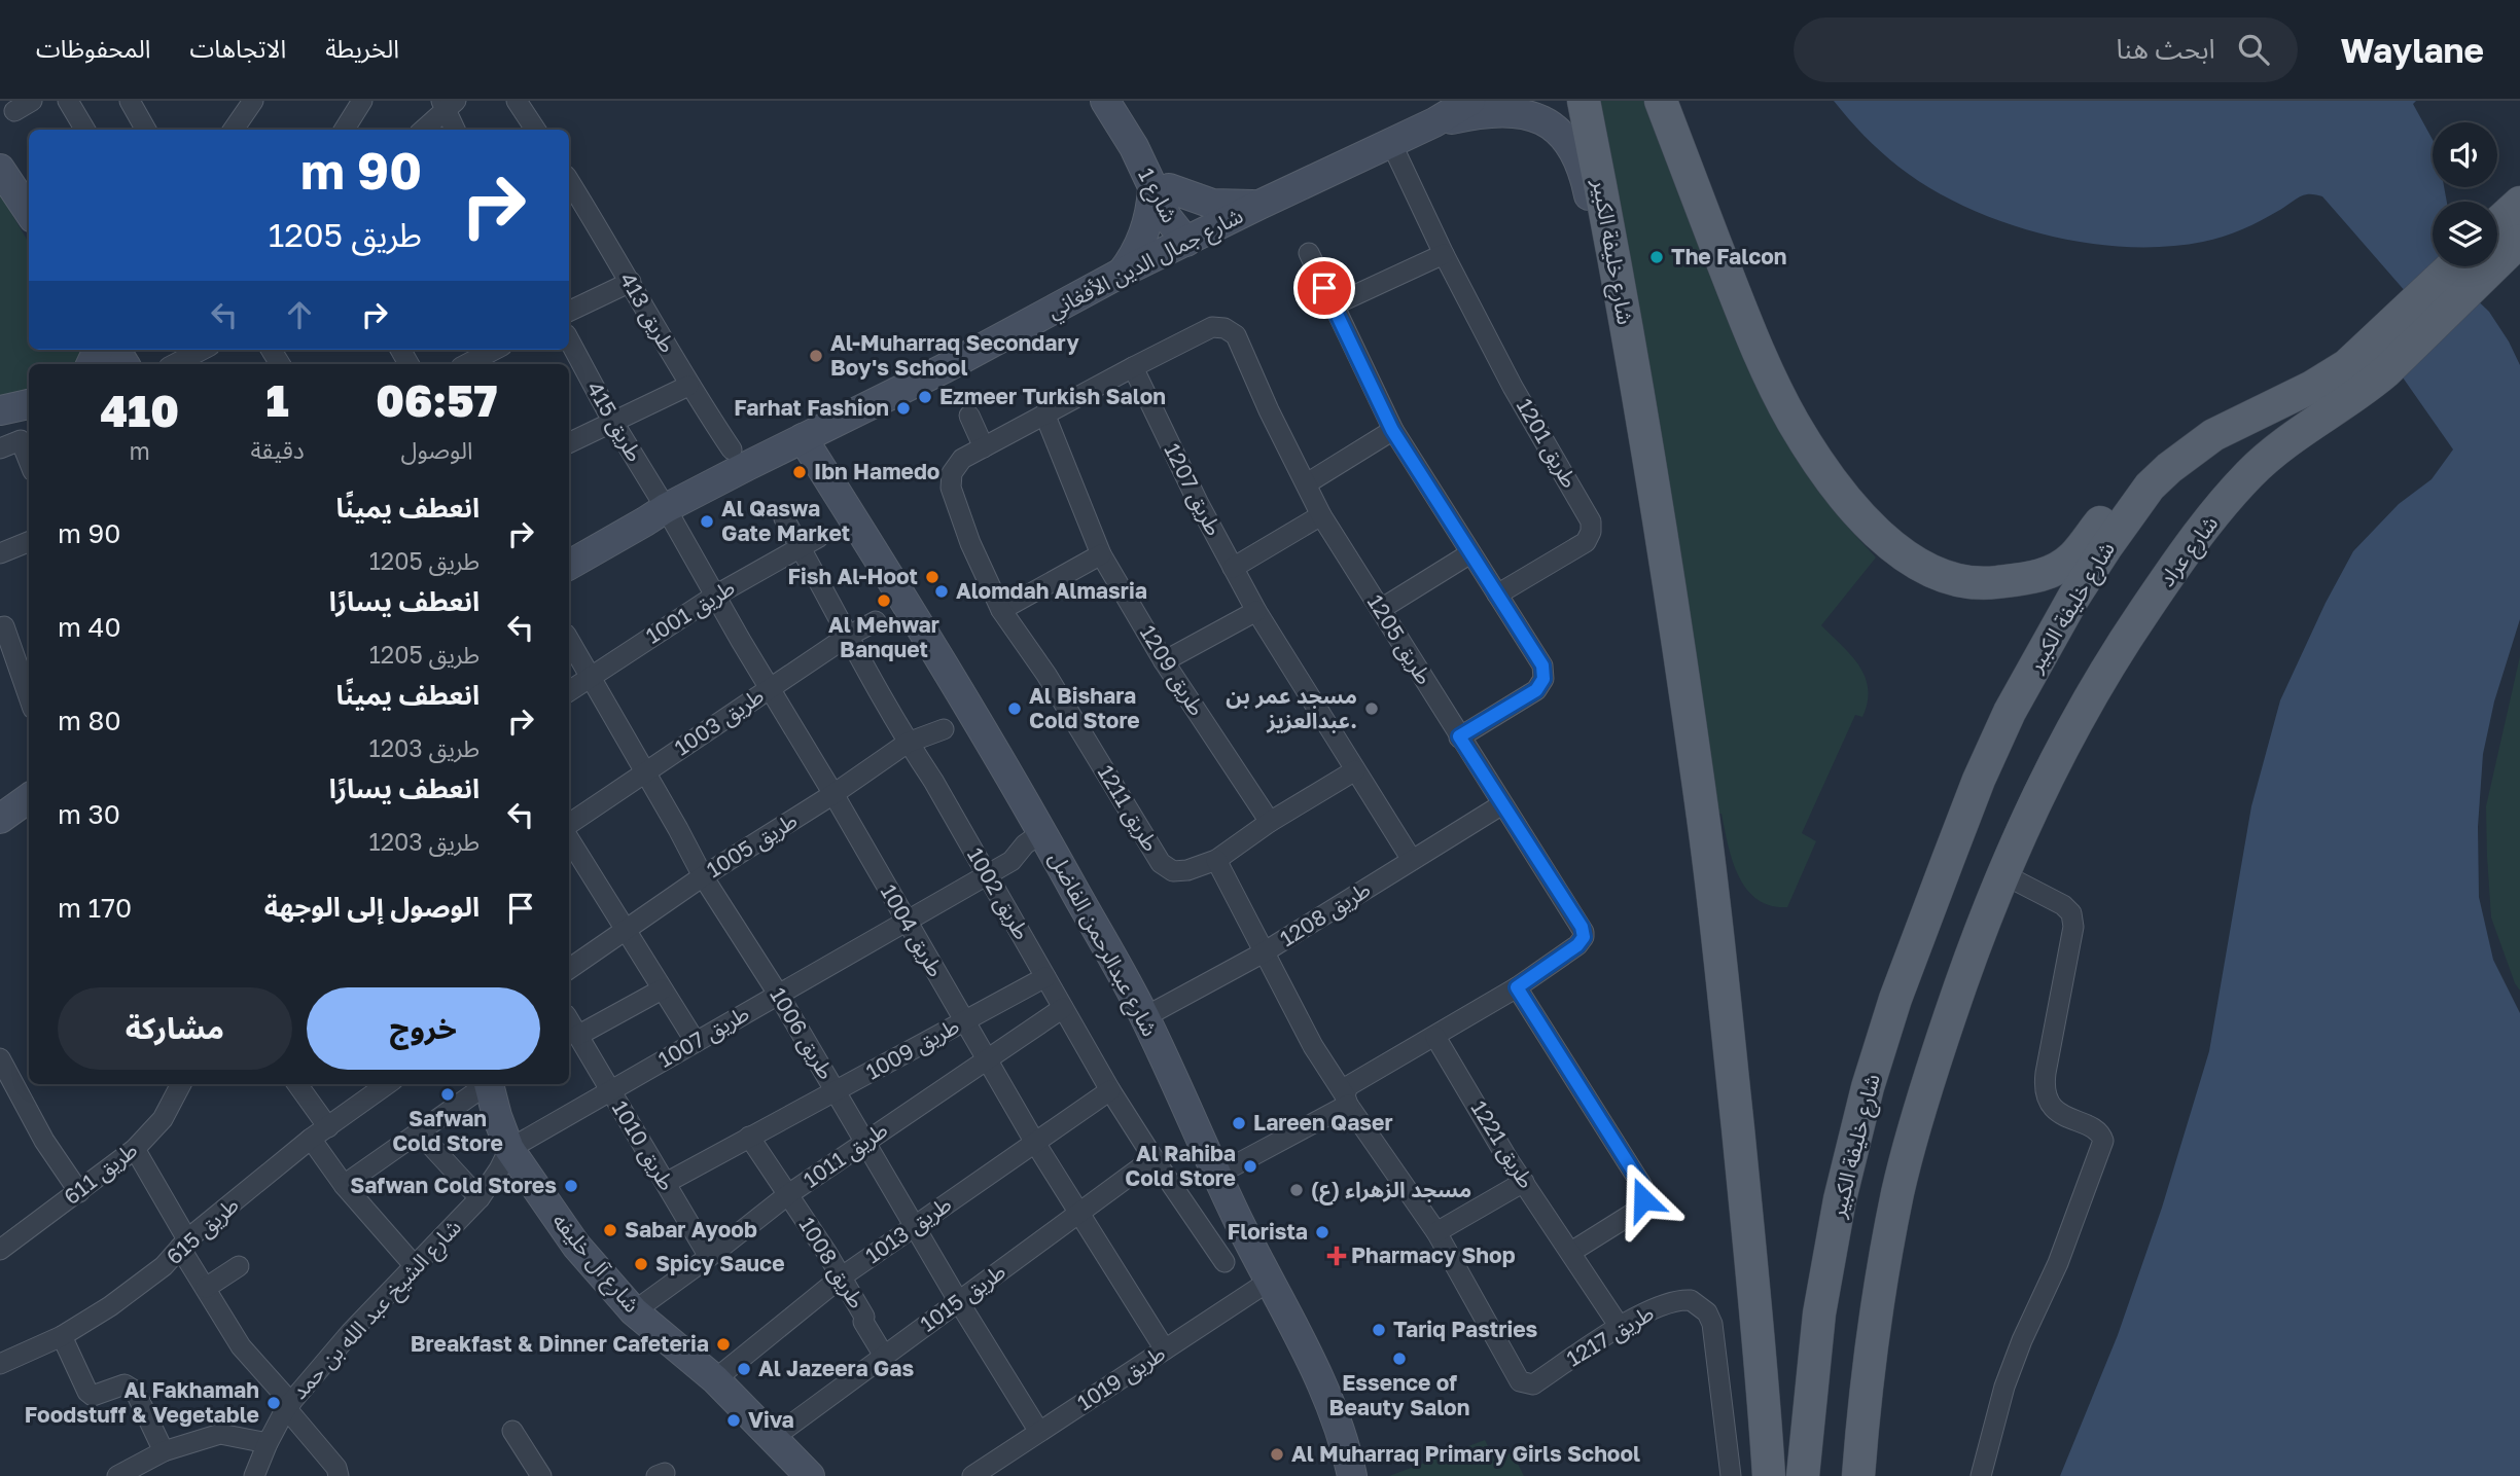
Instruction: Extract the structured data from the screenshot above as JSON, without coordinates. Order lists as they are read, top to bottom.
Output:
{
  "streets": {
    "main road": ["شارع خليفة الكبير", "شارع عراد"],
    "street": [
      "شارع 1",
      "شارع جمال الدين الأفغاني",
      "طريق 413",
      "طريق 415",
      "طريق 1201",
      "طريق 1207",
      "طريق 1001",
      "طريق 1205",
      "طريق 1209",
      "طريق 1003",
      "طريق 1211",
      "طريق 1005",
      "طريق 1002",
      "طريق 1208",
      "طريق 1004",
      "شارع عبدالرحمن الفاضل",
      "طريق 1006",
      "طريق 1007",
      "طريق 1009",
      "طريق 1221",
      "طريق 1010",
      "طريق 1011",
      "طريق 611",
      "طريق 1013",
      "طريق 615",
      "شارع آل خليفه",
      "طريق 1008",
      "طريق 1015",
      "شارع الشيخ عبد الله بن حمد",
      "طريق 1217",
      "طريق 1019"
    ]
  },
  "crossings": [
    ["شارع 1", "شارع جمال الدين الأفغاني"],
    ["شارع خليفة الكبير", "شارع جمال الدين الأفغاني"],
    ["شارع خليفة الكبير", "شارع عراد"],
    ["شارع جمال الدين الأفغاني", "طريق 415"],
    ["شارع جمال الدين الأفغاني", "طريق 1201"],
    ["شارع جمال الدين الأفغاني", "طريق 1004"],
    ["شارع جمال الدين الأفغاني", "شارع عبدالرحمن الفاضل"],
    ["طريق 415", "طريق 1004"],
    ["طريق 1207", "طريق 1205"],
    ["طريق 1207", "طريق 1211"],
    ["طريق 1207", "طريق 1208"],
    ["طريق 1001", "طريق 1002"],
    ["طريق 1001", "طريق 1004"],
    ["طريق 1001", "طريق 1006"],
    ["طريق 1205", "طريق 1209"],
    ["طريق 1205", "طريق 1211"],
    ["طريق 1205", "طريق 1208"],
    ["طريق 1205", "طريق 1221"],
    ["طريق 1205", "طريق 1217"],
    ["طريق 1209", "طريق 1211"],
    ["طريق 1003", "طريق 1002"],
    ["طريق 1003", "طريق 1004"],
    ["طريق 1003", "طريق 1006"],
    ["طريق 1005", "طريق 1002"],
    ["طريق 1005", "طريق 1004"],
    ["طريق 1005", "طريق 1006"],
    ["طريق 1002", "طريق 1007"],
    ["طريق 1002", "طريق 1009"],
    ["طريق 1002", "طريق 1011"],
    ["طريق 1002", "طريق 1013"],
    ["طريق 1002", "طريق 1015"],
    ["طريق 1208", "شارع عبدالرحمن الفاضل"],
    ["طريق 1208", "طريق 1217"],
    ["طريق 1004", "طريق 1007"],
    ["طريق 1004", "طريق 1009"],
    ["طريق 1004", "طريق 1011"],
    ["طريق 1004", "طريق 1013"],
    ["طريق 1004", "طريق 1015"],
    ["طريق 1004", "طريق 1019"],
    ["شارع عبدالرحمن الفاضل", "طريق 1007"],
    ["شارع عبدالرحمن الفاضل", "طريق 1019"],
    ["طريق 1006", "طريق 1007"],
    ["طريق 1006", "طريق 1009"],
    ["طريق 1006", "طريق 1011"],
    ["طريق 1006", "طريق 1013"],
    ["طريق 1006", "طريق 1015"],
    ["طريق 1006", "طريق 1019"],
    ["طريق 1007", "طريق 1010"],
    ["طريق 1007", "شارع آل خليفه"],
    ["طريق 1007", "شارع الشيخ عبد الله بن حمد"],
    ["طريق 1009", "طريق 1010"],
    ["طريق 1009", "طريق 1008"],
    ["طريق 1221", "طريق 1217"],
    ["طريق 1010", "طريق 1011"],
    ["طريق 1011", "شارع آل خليفه"],
    ["طريق 1011", "طريق 1008"],
    ["طريق 1013", "شارع آل خليفه"],
    ["طريق 1013", "طريق 1008"],
    ["شارع آل خليفه", "طريق 1015"],
    ["شارع آل خليفه", "شارع الشيخ عبد الله بن حمد"],
    ["طريق 1008", "طريق 1015"]
  ],
  "places": {
    "other": [
      "The Falcon",
      "Al-Muharraq Secondary Boy's School",
      "Ezmeer Turkish Salon",
      "Farhat Fashion",
      "Ibn Hamedo",
      "Al Qaswa Gate Market",
      "Fish Al-Hoot",
      "Alomdah Almasria",
      "Al Mehwar Banquet",
      "Al Bishara Cold Store",
      "مسجد عمر بن عبدالعزيز.",
      "Safwan Cold Store",
      "Lareen Qaser",
      "Al Rahiba Cold Store",
      "Safwan Cold Stores",
      "مسجد الزهراء (ع)",
      "Sabar Ayoob",
      "Florista",
      "Spicy Sauce",
      "Tariq Pastries",
      "Breakfast & Dinner Cafeteria",
      "Essence of Beauty Salon",
      "Al Jazeera Gas",
      "Al Fakhamah Foodstuff & Vegetable",
      "Viva",
      "Al Muharraq Primary Girls School"
    ],
    "health": ["Pharmacy Shop"]
  },
  "page": {
    "header": "Waylane",
    "search": "ابحث هنا",
    "nav": ["الخريطة", "الاتجاهات", "المحفوظات"],
    "turn": ["90 m", "طريق 1205"],
    "eta": [
      "06:57",
      "الوصول",
      "1",
      "دقيقة",
      "410",
      "m"
    ],
    "list": [
      {
        "name": "انعطف يمينًا",
        "note": "طريق 1205",
        "value": "90 m"
      },
      {
        "name": "انعطف يسارًا",
        "note": "طريق 1205",
        "value": "40 m"
      },
      {
        "name": "انعطف يمينًا",
        "note": "طريق 1203",
        "value": "80 m"
      },
      {
        "name": "انعطف يسارًا",
        "note": "طريق 1203",
        "value": "30 m"
      },
      {
        "name": "الوصول إلى الوجهة",
        "value": "170 m"
      }
    ],
    "buttons": ["خروج", "مشاركة"]
  }
}
